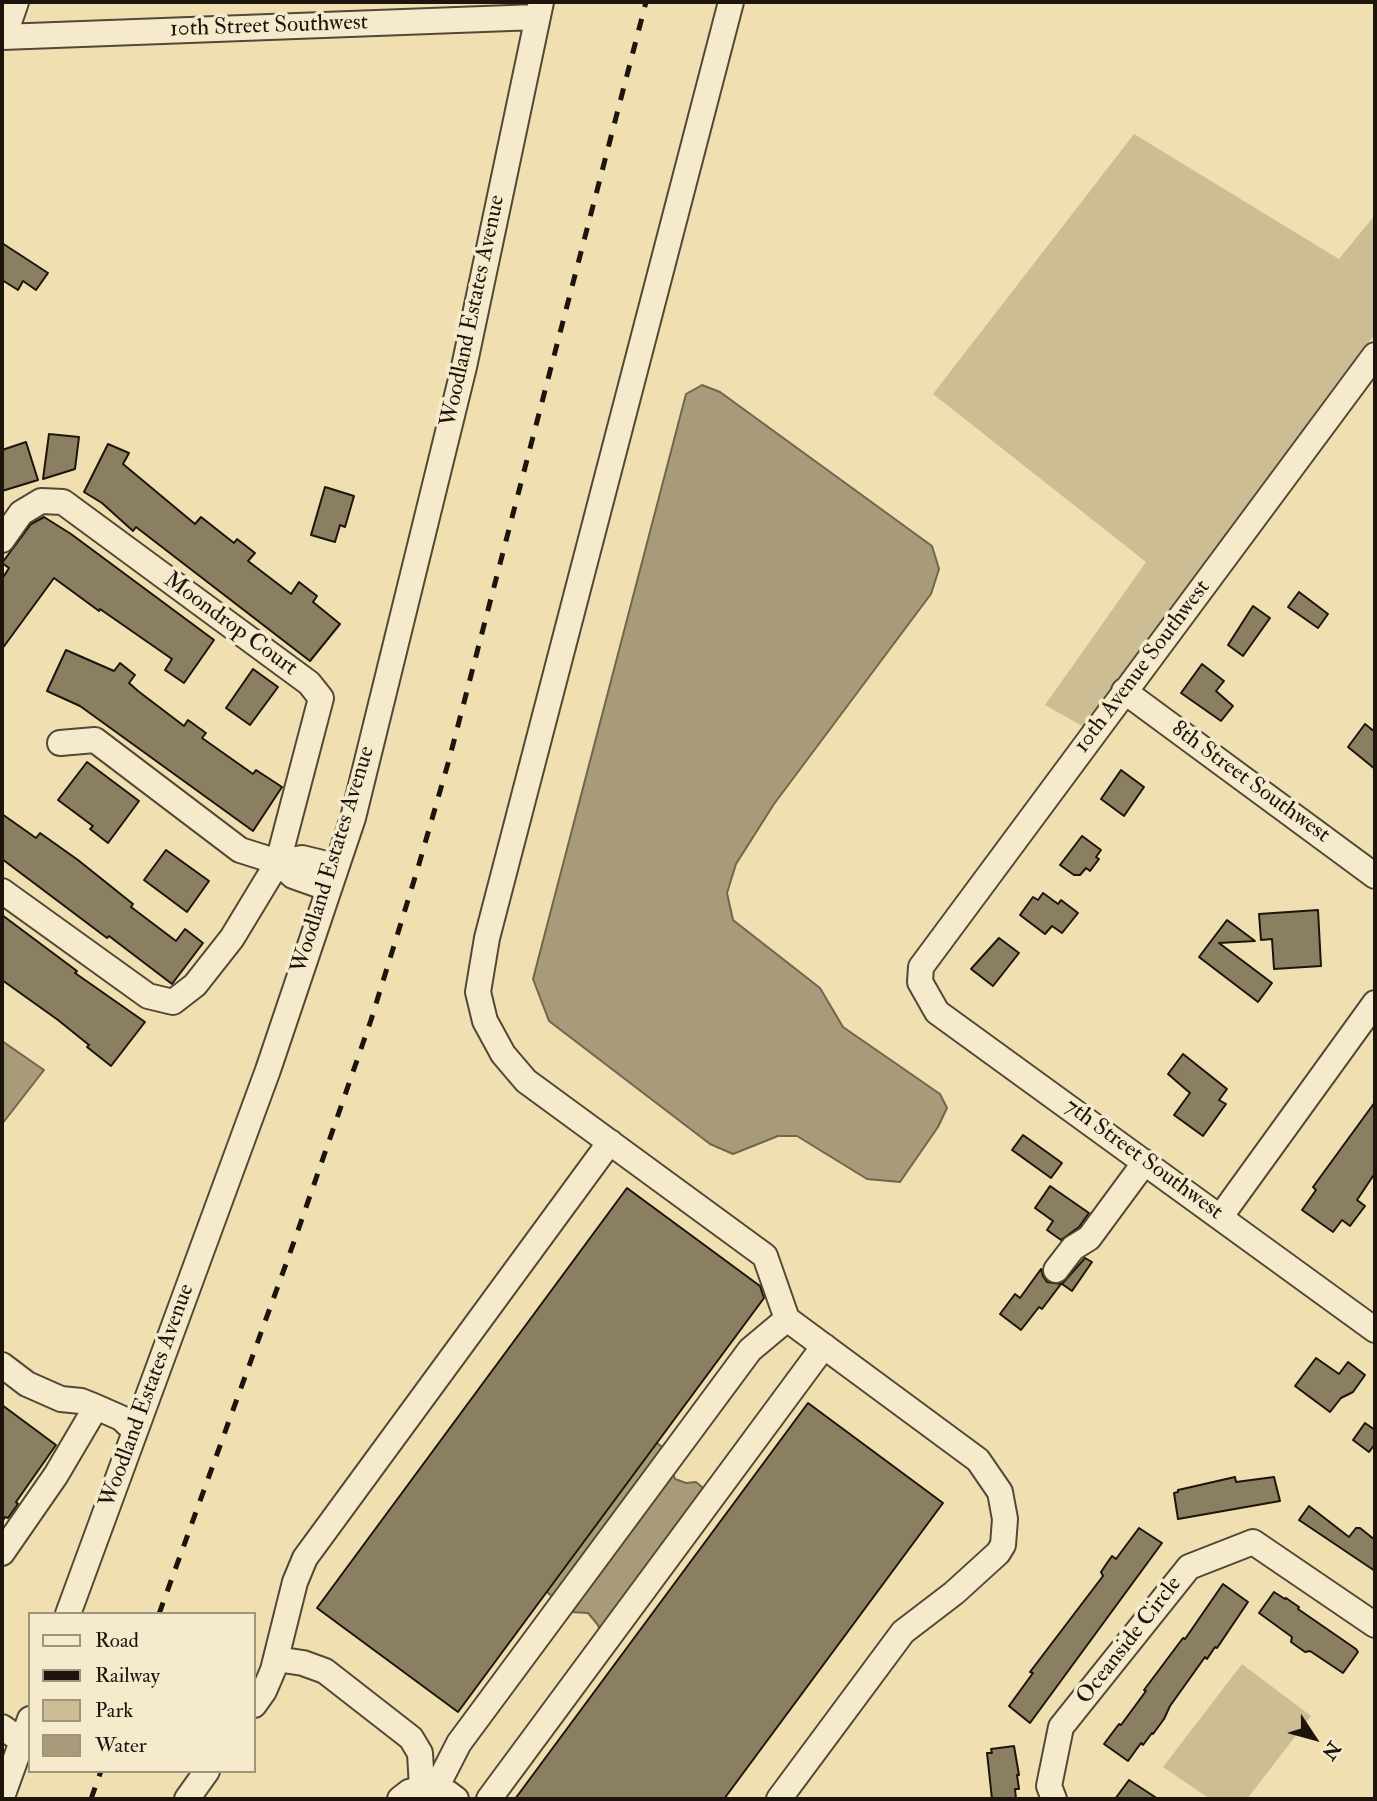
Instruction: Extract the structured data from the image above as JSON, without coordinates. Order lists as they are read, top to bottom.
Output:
{
  "streets": {
    "street": [
      "10th Street Southwest",
      "Woodland Estates Avenue",
      "Moondrop Court",
      "10th Avenue Southwest",
      "8th Street Southwest",
      "7th Street Southwest",
      "Oceanside Circle"
    ]
  },
  "crossings": [
    ["10th Street Southwest", "Woodland Estates Avenue"],
    ["10th Avenue Southwest", "8th Street Southwest"],
    ["10th Avenue Southwest", "7th Street Southwest"]
  ],
  "legend": [
    "Road",
    "Railway",
    "Park",
    "Water"
  ],
  "north": "bottom right"
}
